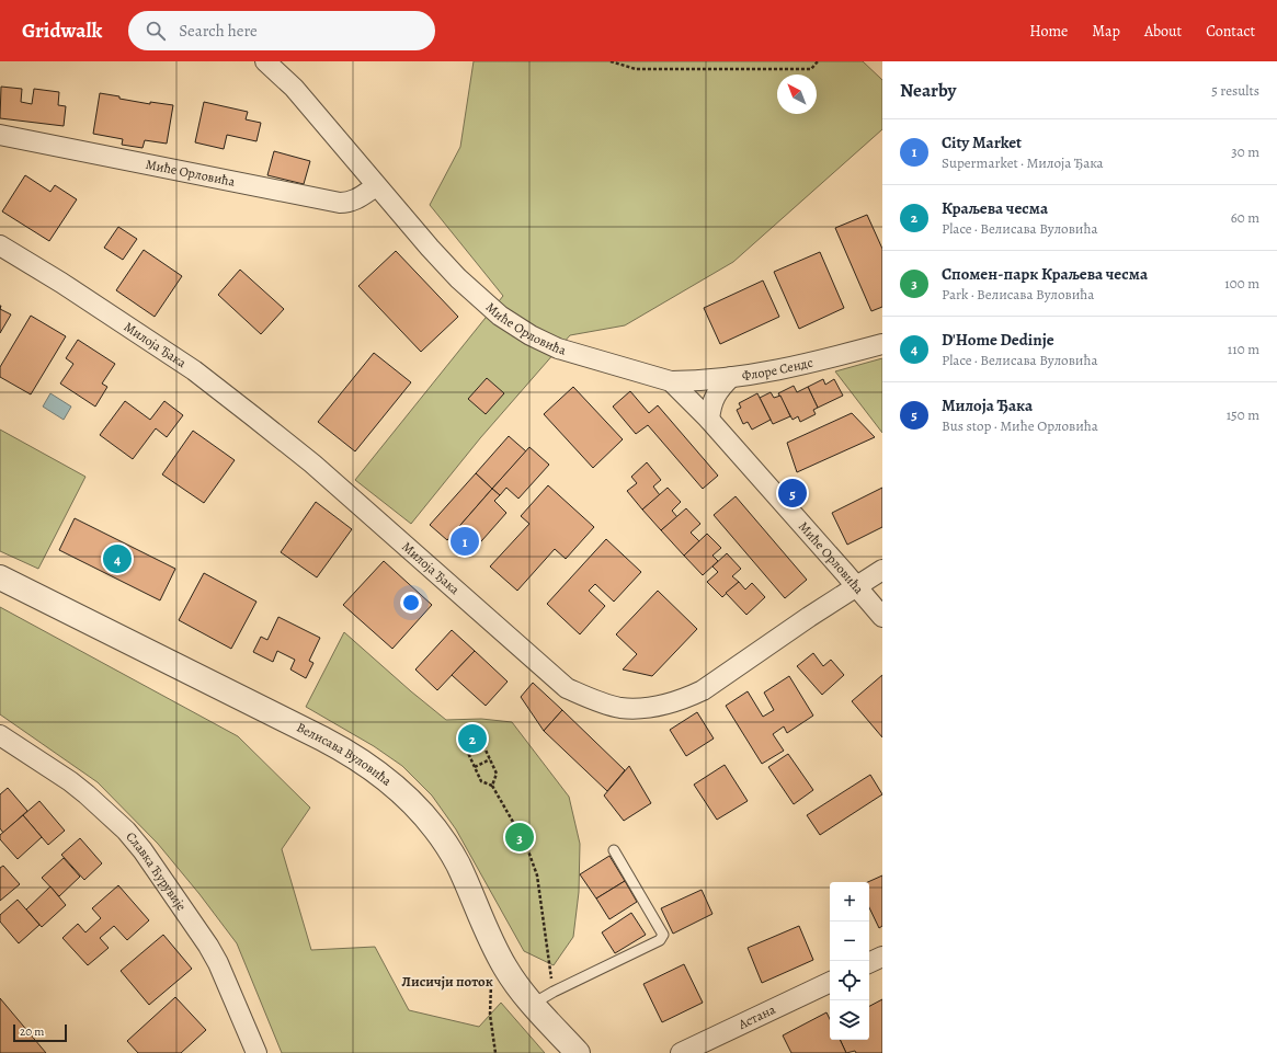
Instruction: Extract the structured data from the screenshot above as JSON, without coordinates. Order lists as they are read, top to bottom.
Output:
{
  "streets": {
    "street": [
      "Миће Орловића",
      "Милоја Ђака",
      "Флоре Сендс",
      "Велисава Вуловића",
      "Славка Ћурувије",
      "Астана"
    ]
  },
  "crossings": [
    ["Миће Орловића", "Милоја Ђака"],
    ["Миће Орловића", "Флоре Сендс"]
  ],
  "districts": ["Лисичји поток"],
  "scale_bar": "20 m",
  "north": "top left",
  "page": {
    "header": "Gridwalk",
    "search": "Search here",
    "nav": [
      "Home",
      "Map",
      "About",
      "Contact"
    ],
    "heading": ["Nearby", "5 results"],
    "list": [
      {
        "mark": "1",
        "name": "City Market",
        "note": "Supermarket · Милоја Ђака",
        "value": "30 m"
      },
      {
        "mark": "2",
        "name": "Краљева чесма",
        "note": "Place · Велисава Вуловића",
        "value": "60 m"
      },
      {
        "mark": "3",
        "name": "Спомен-парк Краљева чесма",
        "note": "Park · Велисава Вуловића",
        "value": "100 m"
      },
      {
        "mark": "4",
        "name": "D'Home Dedinje",
        "note": "Place · Велисава Вуловића",
        "value": "110 m"
      },
      {
        "mark": "5",
        "name": "Милоја Ђака",
        "note": "Bus stop · Миће Орловића",
        "value": "150 m"
      }
    ],
    "pins": [
      "5",
      "1",
      "4",
      "2",
      "3"
    ],
    "map_buttons": ["+", "−"],
    "scale": "20 m"
  }
}
